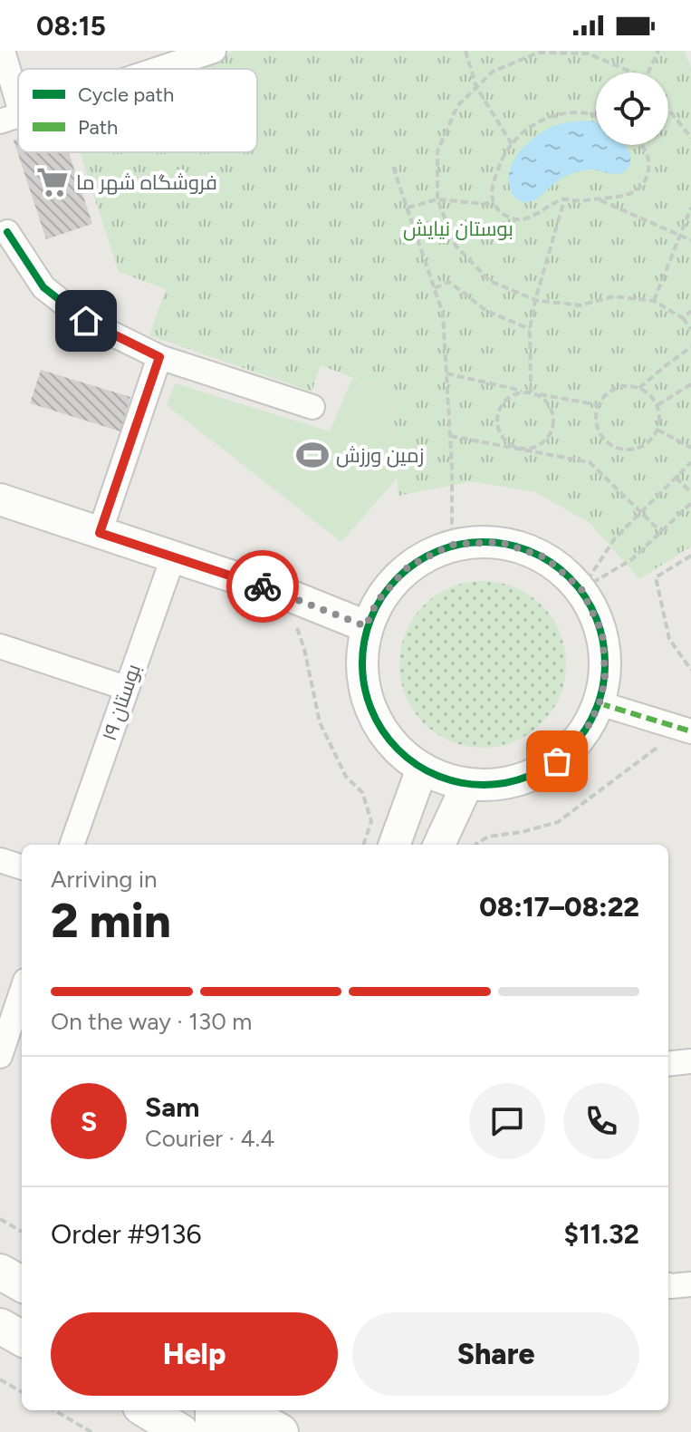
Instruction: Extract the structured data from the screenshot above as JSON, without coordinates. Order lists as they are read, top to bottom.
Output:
{
  "streets": {
    "street": ["بوستان ۱۹"]
  },
  "parks": ["بوستان نیایش"],
  "places": {
    "supermarket": ["فروشگاه شهر ما"],
    "sports": ["زمین ورزش"]
  },
  "legend": ["Cycle path", "Path"],
  "page": {
    "status": "08:15",
    "heading": ["2 min", "Arriving in", "08:17–08:22"],
    "panel": [
      "Sam",
      "Courier · 4.4",
      "Order #9136",
      "$11.32"
    ],
    "bar": "On the way · 130 m",
    "round": "S",
    "buttons": ["Help", "Share"]
  }
}
